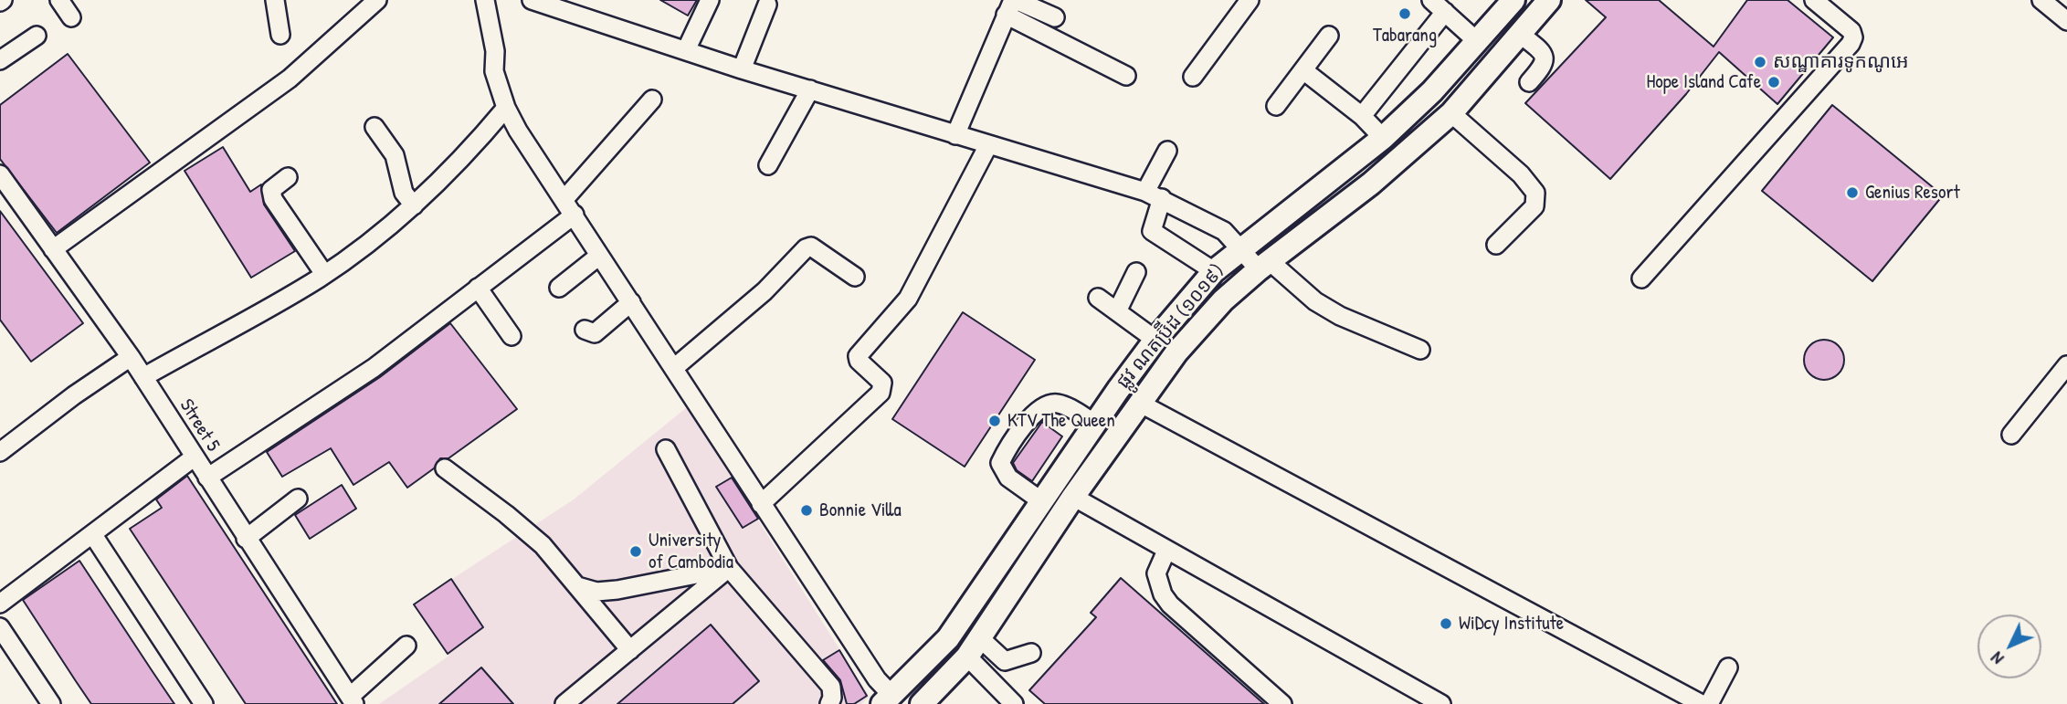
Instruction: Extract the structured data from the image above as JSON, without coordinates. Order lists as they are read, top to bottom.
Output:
{
  "streets": {
    "main road": ["ផ្លូវ ណតប្រ៊ីដ (១០១៩)"],
    "street": ["Street 5"]
  },
  "places": [
    "Tabarang",
    "សណ្ឋាគារទូកណូអេ",
    "Hope Island Cafe",
    "Genius Resort",
    "KTV The Queen",
    "Bonnie Villa",
    "University of Cambodia",
    "WiDcy Institute"
  ],
  "north": "bottom left"
}
